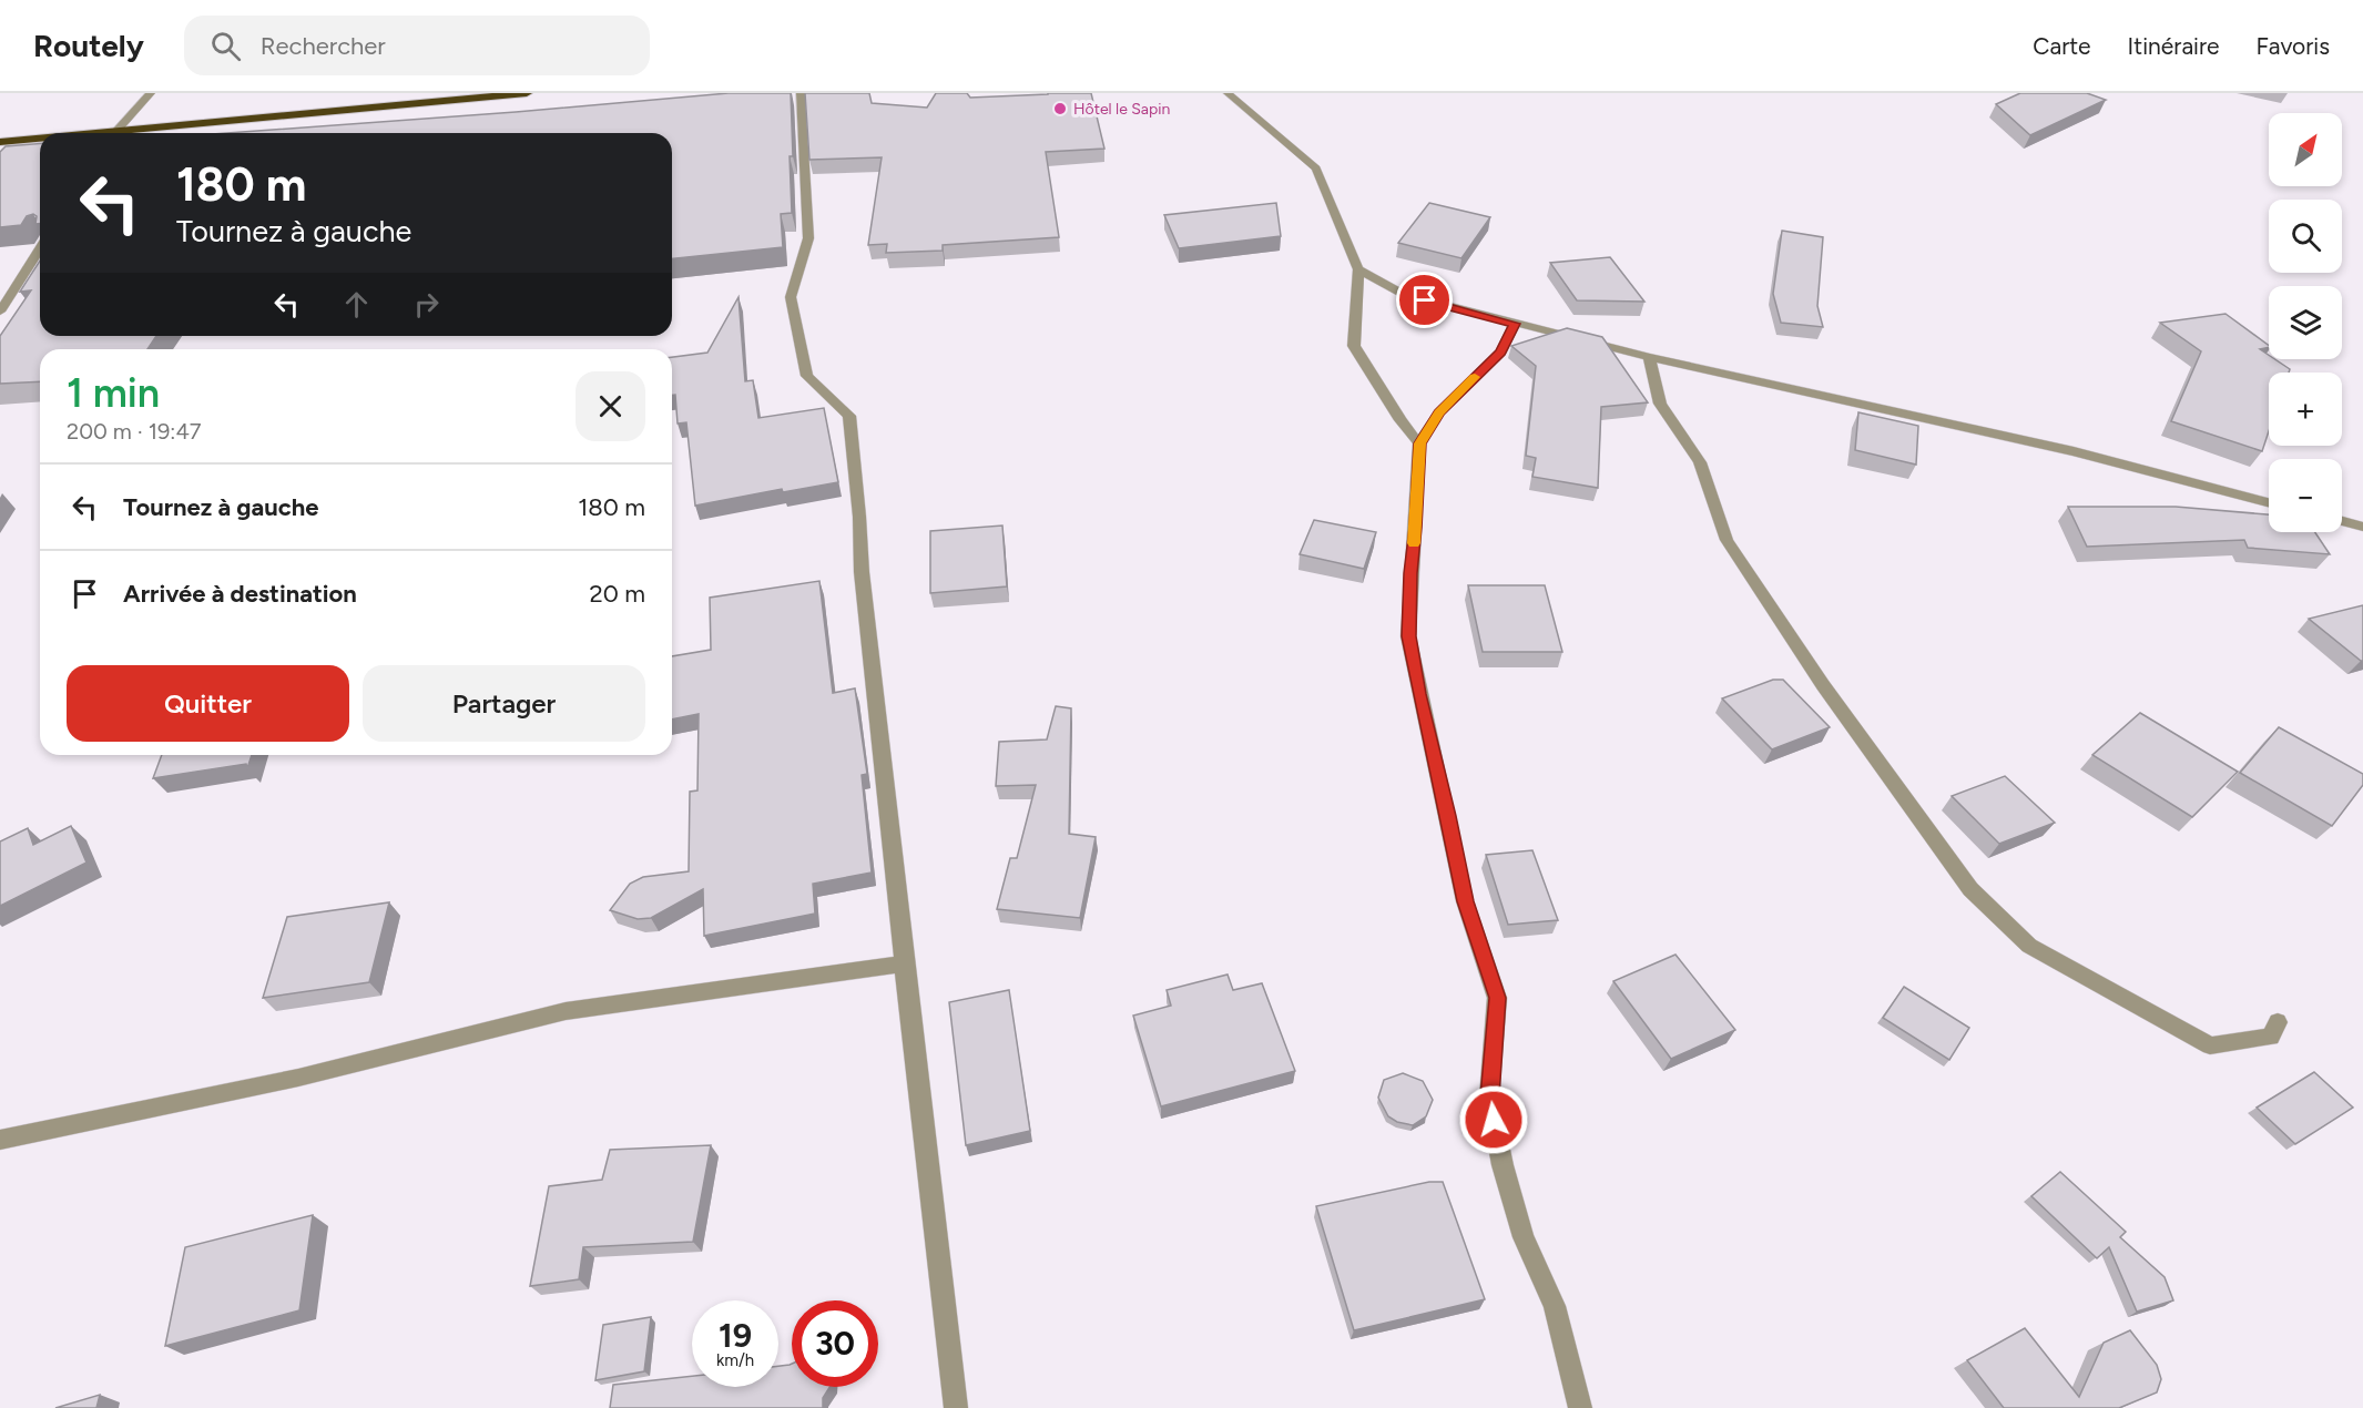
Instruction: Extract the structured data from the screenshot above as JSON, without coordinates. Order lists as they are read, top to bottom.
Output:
{
  "places": ["Hôtel le Sapin"],
  "north": "top right",
  "page": {
    "header": "Routely",
    "search": "Rechercher",
    "nav": ["Carte", "Itinéraire", "Favoris"],
    "map_buttons": ["+", "−"],
    "turn": ["180 m", "Tournez à gauche"],
    "heading": ["1 min", "200 m · 19:47"],
    "list": [
      {
        "name": "Tournez à gauche",
        "value": "180 m"
      },
      {
        "name": "Arrivée à destination",
        "value": "20 m"
      }
    ],
    "buttons": ["Quitter", "Partager"],
    "speed": "19 km/h",
    "limit": "30"
  }
}
